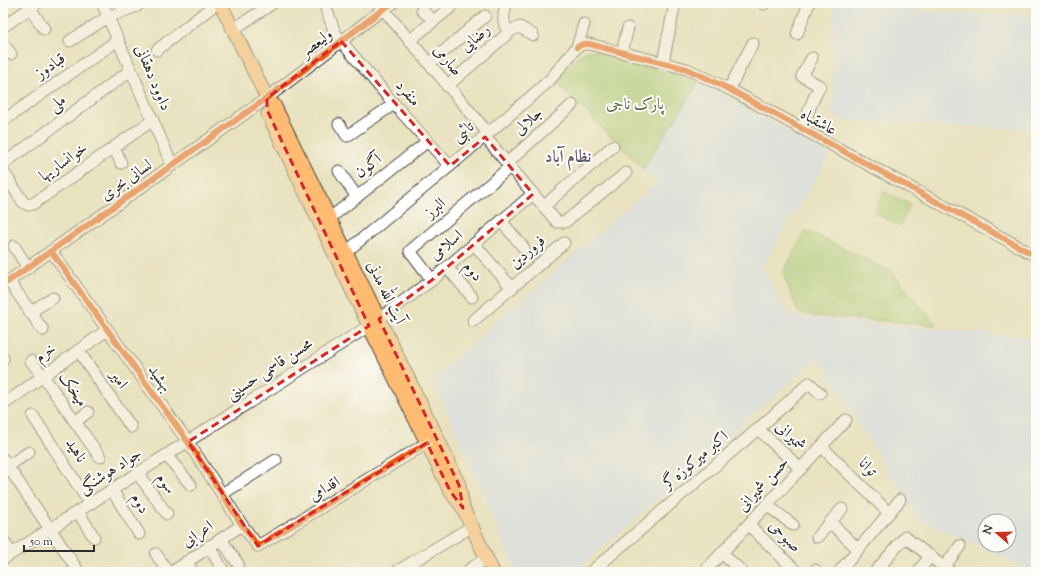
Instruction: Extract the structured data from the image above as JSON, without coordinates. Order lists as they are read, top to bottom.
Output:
{
  "streets": {
    "main road": ["آیت الله مدنی"],
    "street": [
      "رضایی",
      "ولیعصر",
      "صارمی",
      "قبادوز",
      "داوود دهقانی",
      "منفرد",
      "ملی",
      "جلالی",
      "عاشقباه",
      "تائبی",
      "خوانساریها",
      "آگون",
      "لسانی بحری",
      "البرز",
      "اسلامی",
      "فروردین",
      "دوم",
      "خرم",
      "محسن قاسمی حسینی",
      "بهشید",
      "امیر",
      "میخک",
      "شمیرانی",
      "ناهید",
      "اکبر میرکوزه‌گر",
      "توانا",
      "جواد هوشنگی",
      "سوم",
      "حسن شمیرانی",
      "اقدامی",
      "اعرابی",
      "صبوحی"
    ]
  },
  "crossings": [
    ["رضایی", "صارمی"],
    ["ولیعصر", "صارمی"],
    ["ولیعصر", "منفرد"],
    ["ولیعصر", "لسانی بحری"],
    ["ولیعصر", "آیت الله مدنی"],
    ["صارمی", "جلالی"],
    ["صارمی", "تائبی"],
    ["صارمی", "البرز"],
    ["صارمی", "اسلامی"],
    ["قبادوز", "داوود دهقانی"],
    ["داوود دهقانی", "ملی"],
    ["داوود دهقانی", "خوانساریها"],
    ["داوود دهقانی", "لسانی بحری"],
    ["منفرد", "تائبی"],
    ["منفرد", "آگون"],
    ["جلالی", "البرز"],
    ["عاشقباه", "تائبی"],
    ["تائبی", "آیت الله مدنی"],
    ["آگون", "آیت الله مدنی"],
    ["لسانی بحری", "آیت الله مدنی"],
    ["لسانی بحری", "بهشید"],
    ["البرز", "اسلامی"],
    ["اسلامی", "فروردین"],
    ["اسلامی", "دوم"],
    ["اسلامی", "آیت الله مدنی"],
    ["اسلامی", "محسن قاسمی حسینی"],
    ["دوم", "جواد هوشنگی"],
    ["آیت الله مدنی", "محسن قاسمی حسینی"],
    ["آیت الله مدنی", "اقدامی"],
    ["خرم", "بهشید"],
    ["خرم", "امیر"],
    ["خرم", "میخک"],
    ["محسن قاسمی حسینی", "بهشید"],
    ["محسن قاسمی حسینی", "جواد هوشنگی"],
    ["بهشید", "جواد هوشنگی"],
    ["بهشید", "اقدامی"],
    ["بهشید", "اعرابی"],
    ["شمیرانی", "اکبر میرکوزه‌گر"],
    ["شمیرانی", "حسن شمیرانی"],
    ["ناهید", "جواد هوشنگی"],
    ["توانا", "حسن شمیرانی"],
    ["جواد هوشنگی", "سوم"],
    ["حسن شمیرانی", "صبوحی"],
    ["اقدامی", "اعرابی"]
  ],
  "districts": ["نظام آباد"],
  "parks": ["پارک ناجی"],
  "scale_bar": "50 m",
  "north": "left"
}
